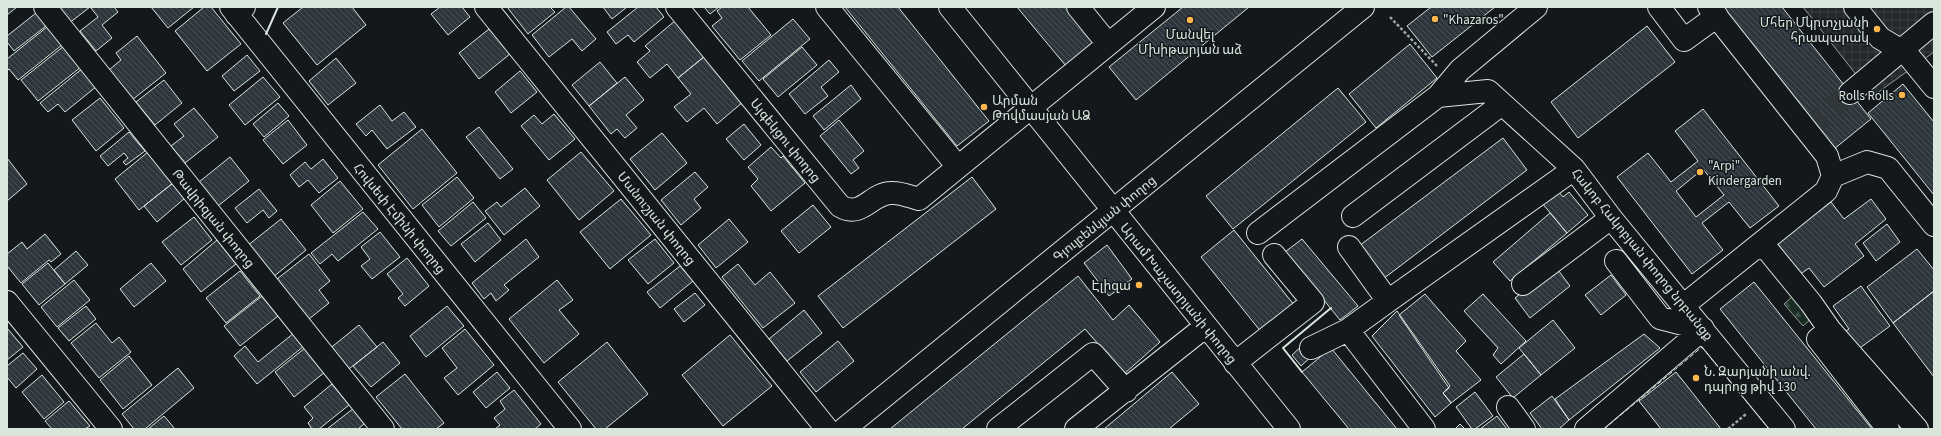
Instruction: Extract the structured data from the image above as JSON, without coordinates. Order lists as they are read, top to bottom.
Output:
{
  "streets": {
    "street": [
      "Այգեկցու փողոց",
      "Թավրիզյան փողոց",
      "Հովսեփ Էմինի փողոց",
      "Մանուշյան փողոց",
      "Գյուլբենկյան փողոց",
      "Հակոբ Հակոբյան փողոց նրբանցք",
      "Արամ Խաչատրյանի փողոց"
    ]
  },
  "crossings": [
    ["Գյուլբենկյան փողոց", "Արամ Խաչատրյանի փողոց"]
  ],
  "places": [
    "\"Khazaros\"",
    "Մանվել Մխիթարյան աձ",
    "Մհեր Մկրտչյանի հրապարակ",
    "Rolls Rolls",
    "Արման Թովմասյան ԱՁ",
    "\"Arpi\" Kindergarden",
    "Էլիզա",
    "Ն. Զարյանի անվ. դպրոց թիվ 130"
  ]
}
